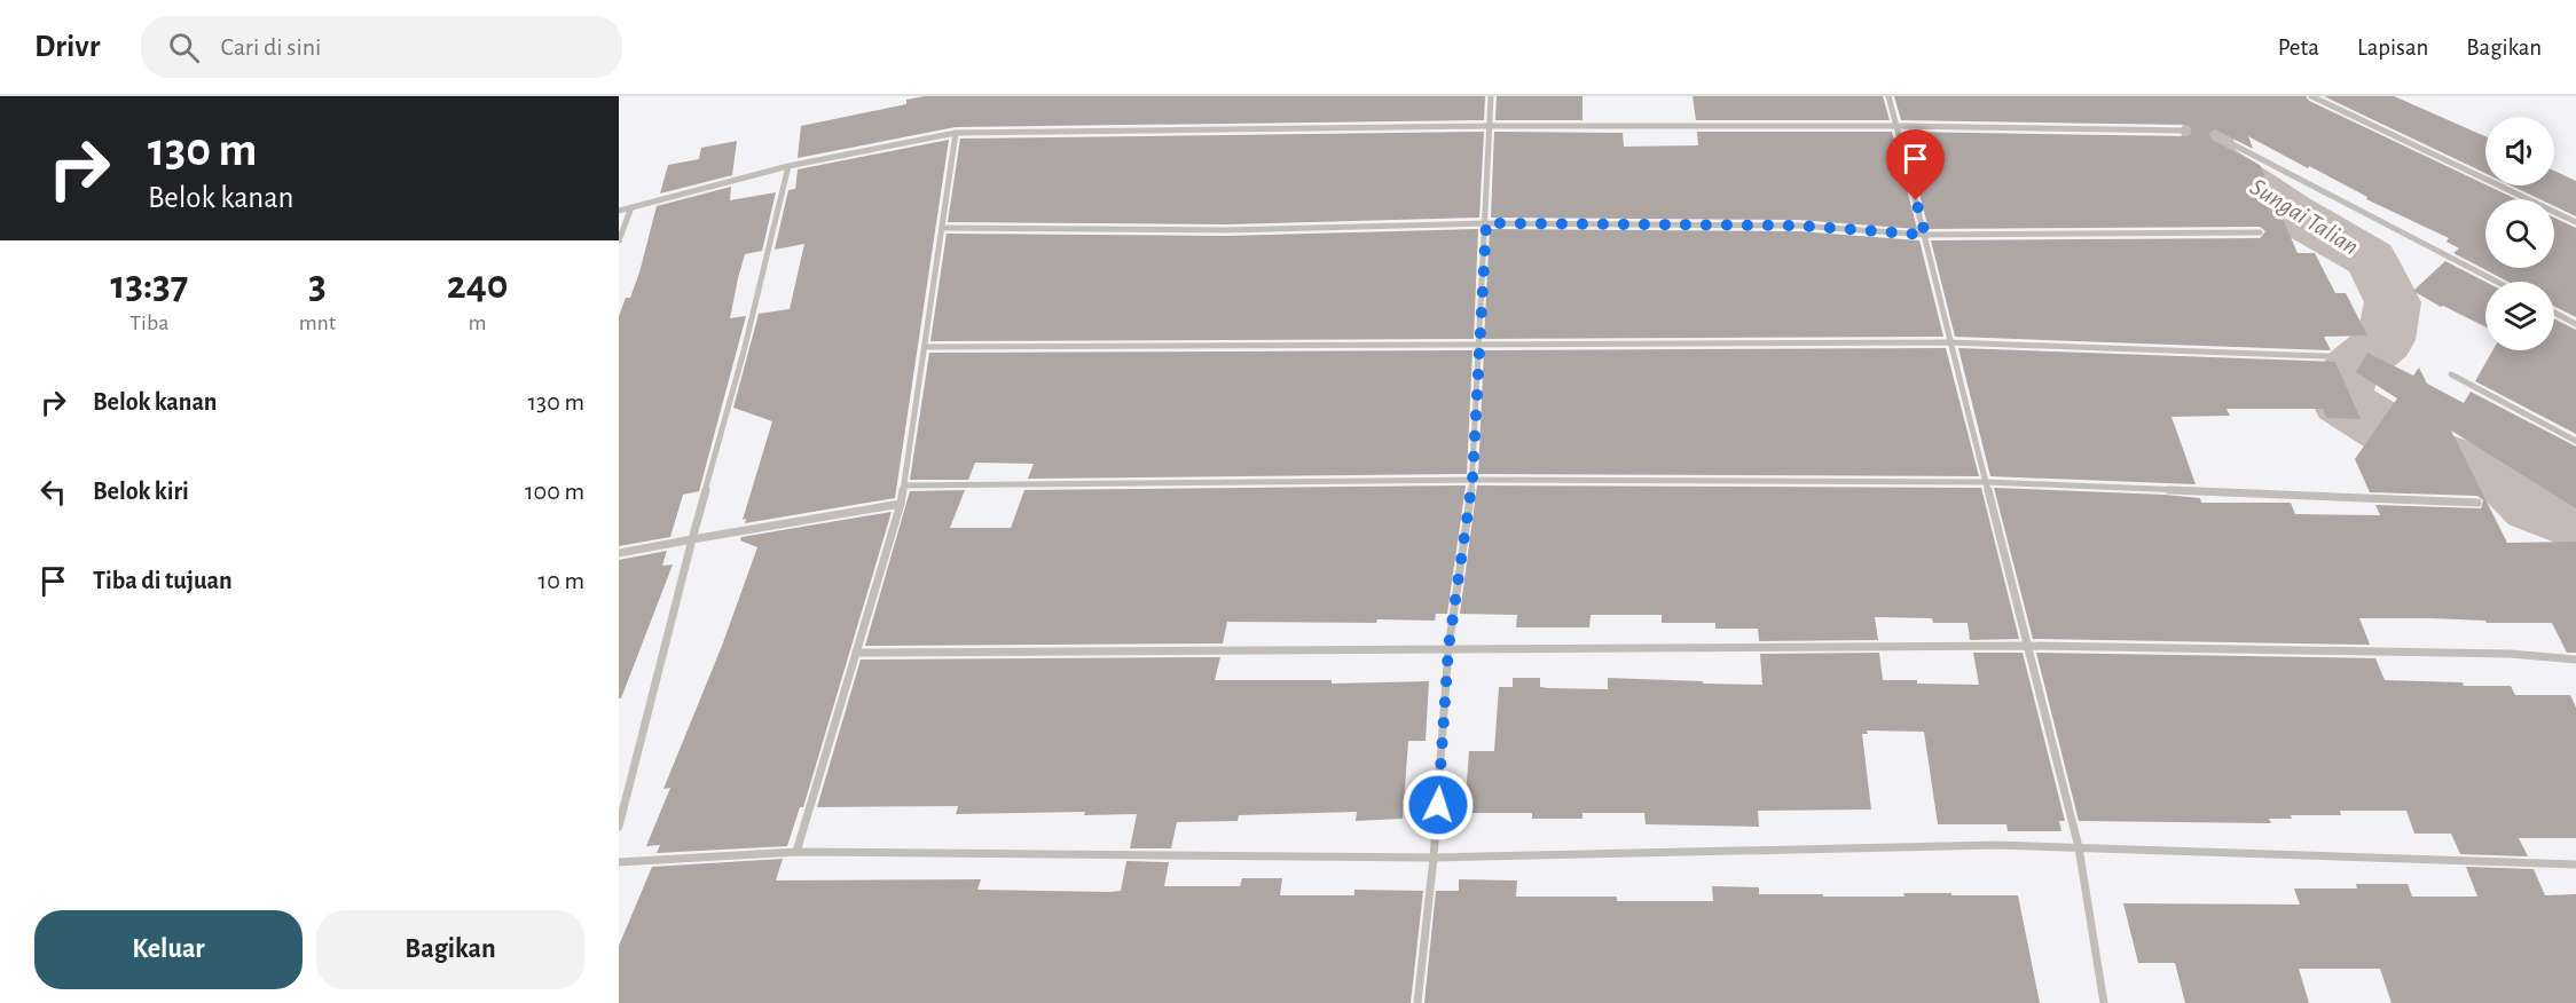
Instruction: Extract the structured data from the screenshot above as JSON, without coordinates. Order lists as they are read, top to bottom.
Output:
{
  "water": ["Sungai Talian"],
  "page": {
    "header": "Drivr",
    "search": "Cari di sini",
    "nav": ["Peta", "Lapisan", "Bagikan"],
    "turn": ["130 m", "Belok kanan"],
    "eta": [
      "13:37",
      "Tiba",
      "3",
      "mnt",
      "240",
      "m"
    ],
    "list": [
      {
        "name": "Belok kanan",
        "value": "130 m"
      },
      {
        "name": "Belok kiri",
        "value": "100 m"
      },
      {
        "name": "Tiba di tujuan",
        "value": "10 m"
      }
    ],
    "buttons": ["Keluar", "Bagikan"]
  }
}
